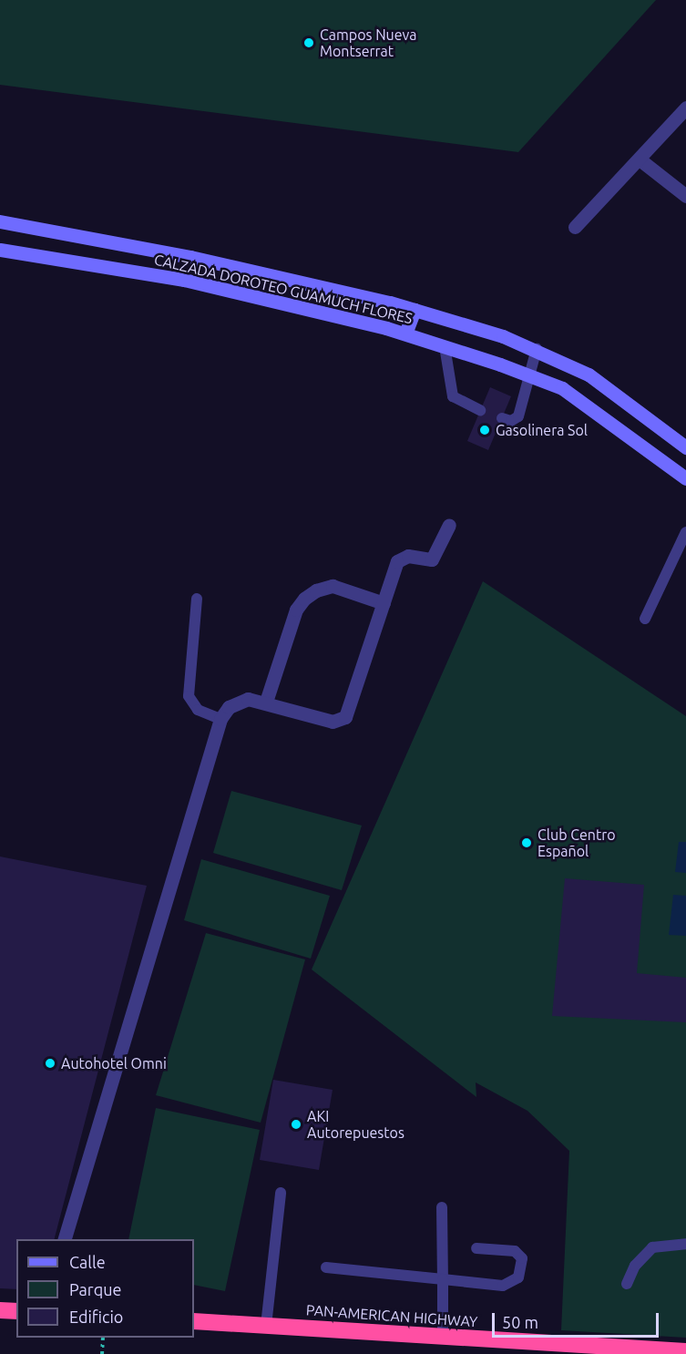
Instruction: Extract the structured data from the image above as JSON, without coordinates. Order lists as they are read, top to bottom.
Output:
{
  "streets": {
    "highway": ["PAN-AMERICAN HIGHWAY"],
    "main road": ["CALZADA DOROTEO GUAMUCH FLORES"]
  },
  "places": [
    "Campos Nueva Montserrat",
    "Gasolinera Sol",
    "Club Centro Español",
    "Autohotel Omni",
    "AKI Autorepuestos"
  ],
  "legend": ["Calle", "Parque", "Edificio"],
  "scale_bar": "50 m"
}
